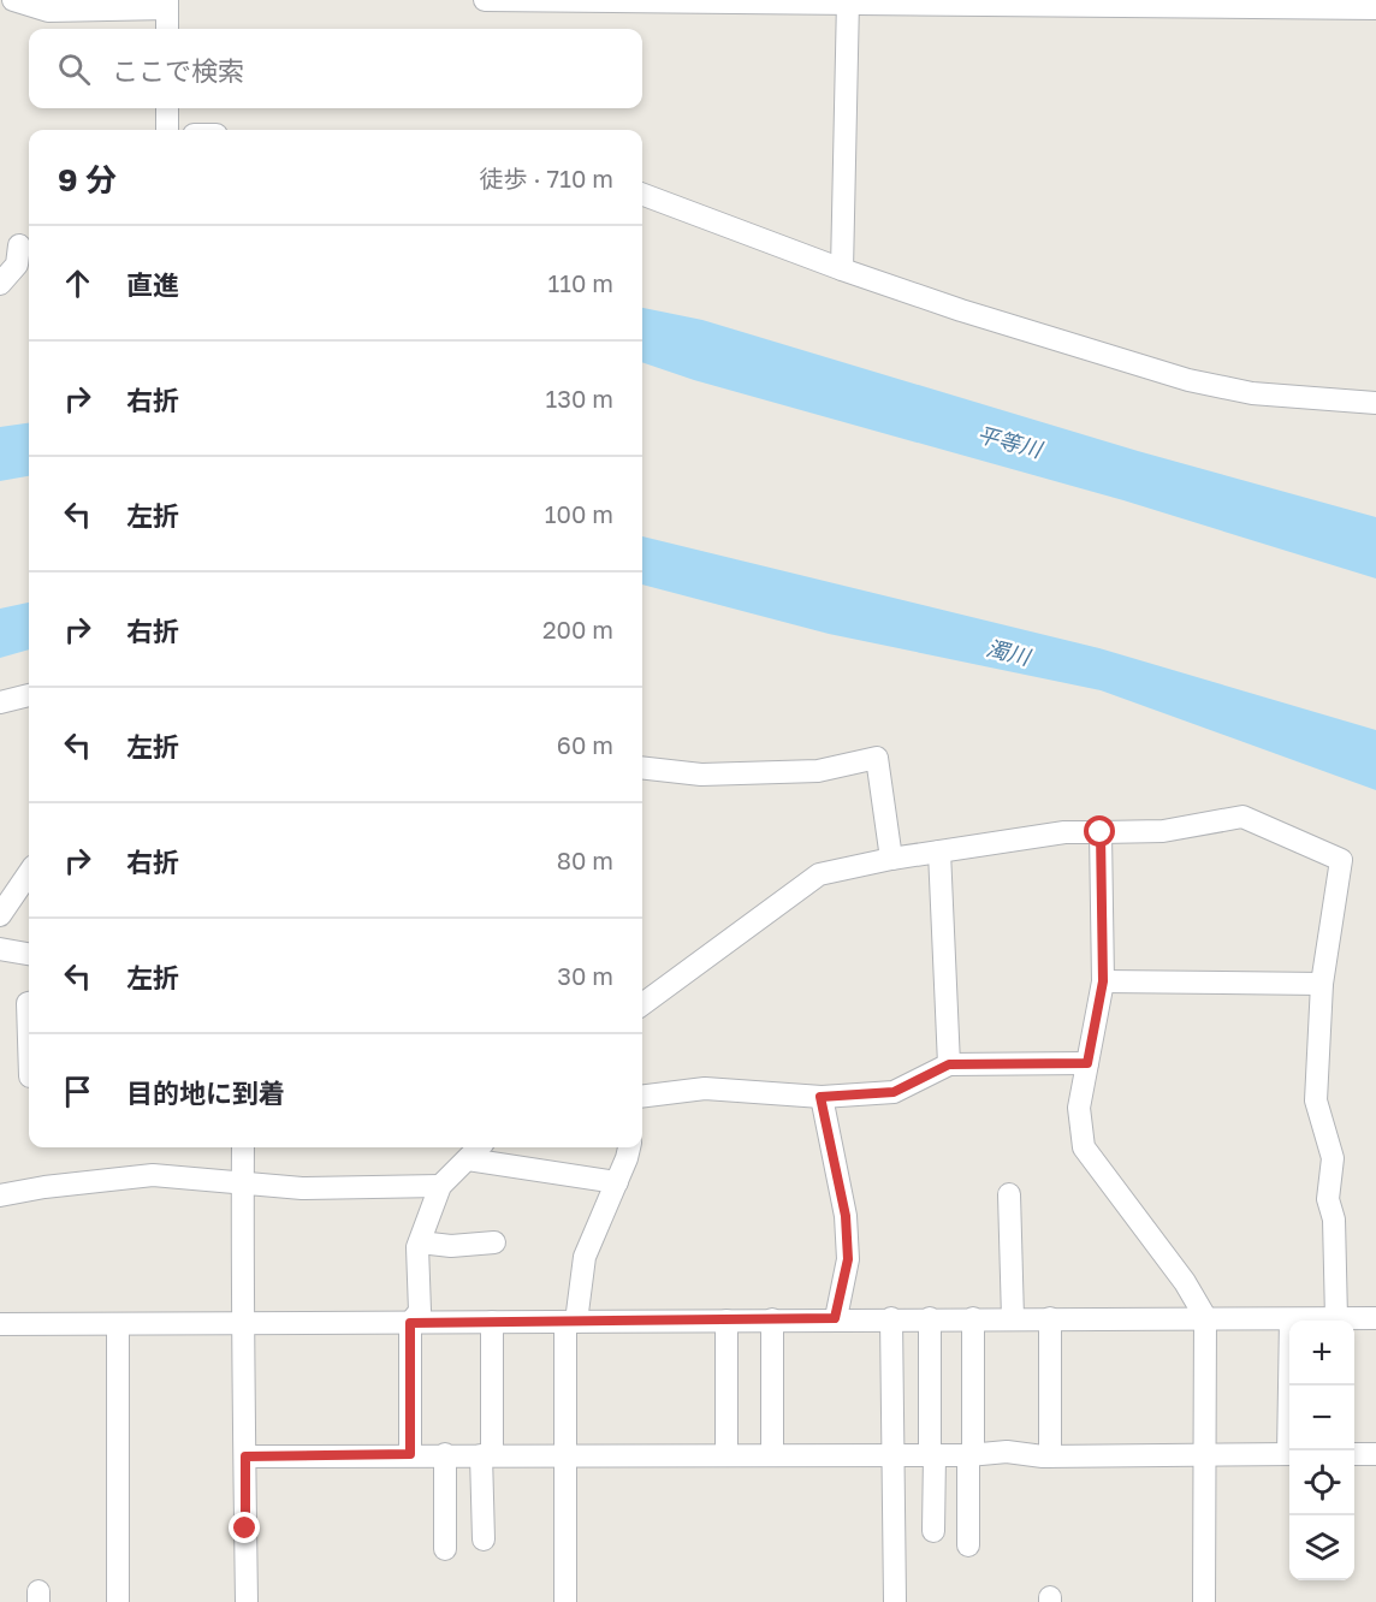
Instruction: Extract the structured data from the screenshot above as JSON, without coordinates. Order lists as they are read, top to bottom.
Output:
{
  "water": ["平等川", "濁川"],
  "page": {
    "search": "ここで検索",
    "heading": ["9 分", "徒歩 · 710 m"],
    "list": [
      ["直進", "110 m"],
      ["右折", "130 m"],
      ["左折", "100 m"],
      ["右折", "200 m"],
      ["左折", "60 m"],
      ["右折", "80 m"],
      ["左折", "30 m"],
      "目的地に到着"
    ],
    "map_buttons": ["+", "−"]
  }
}
